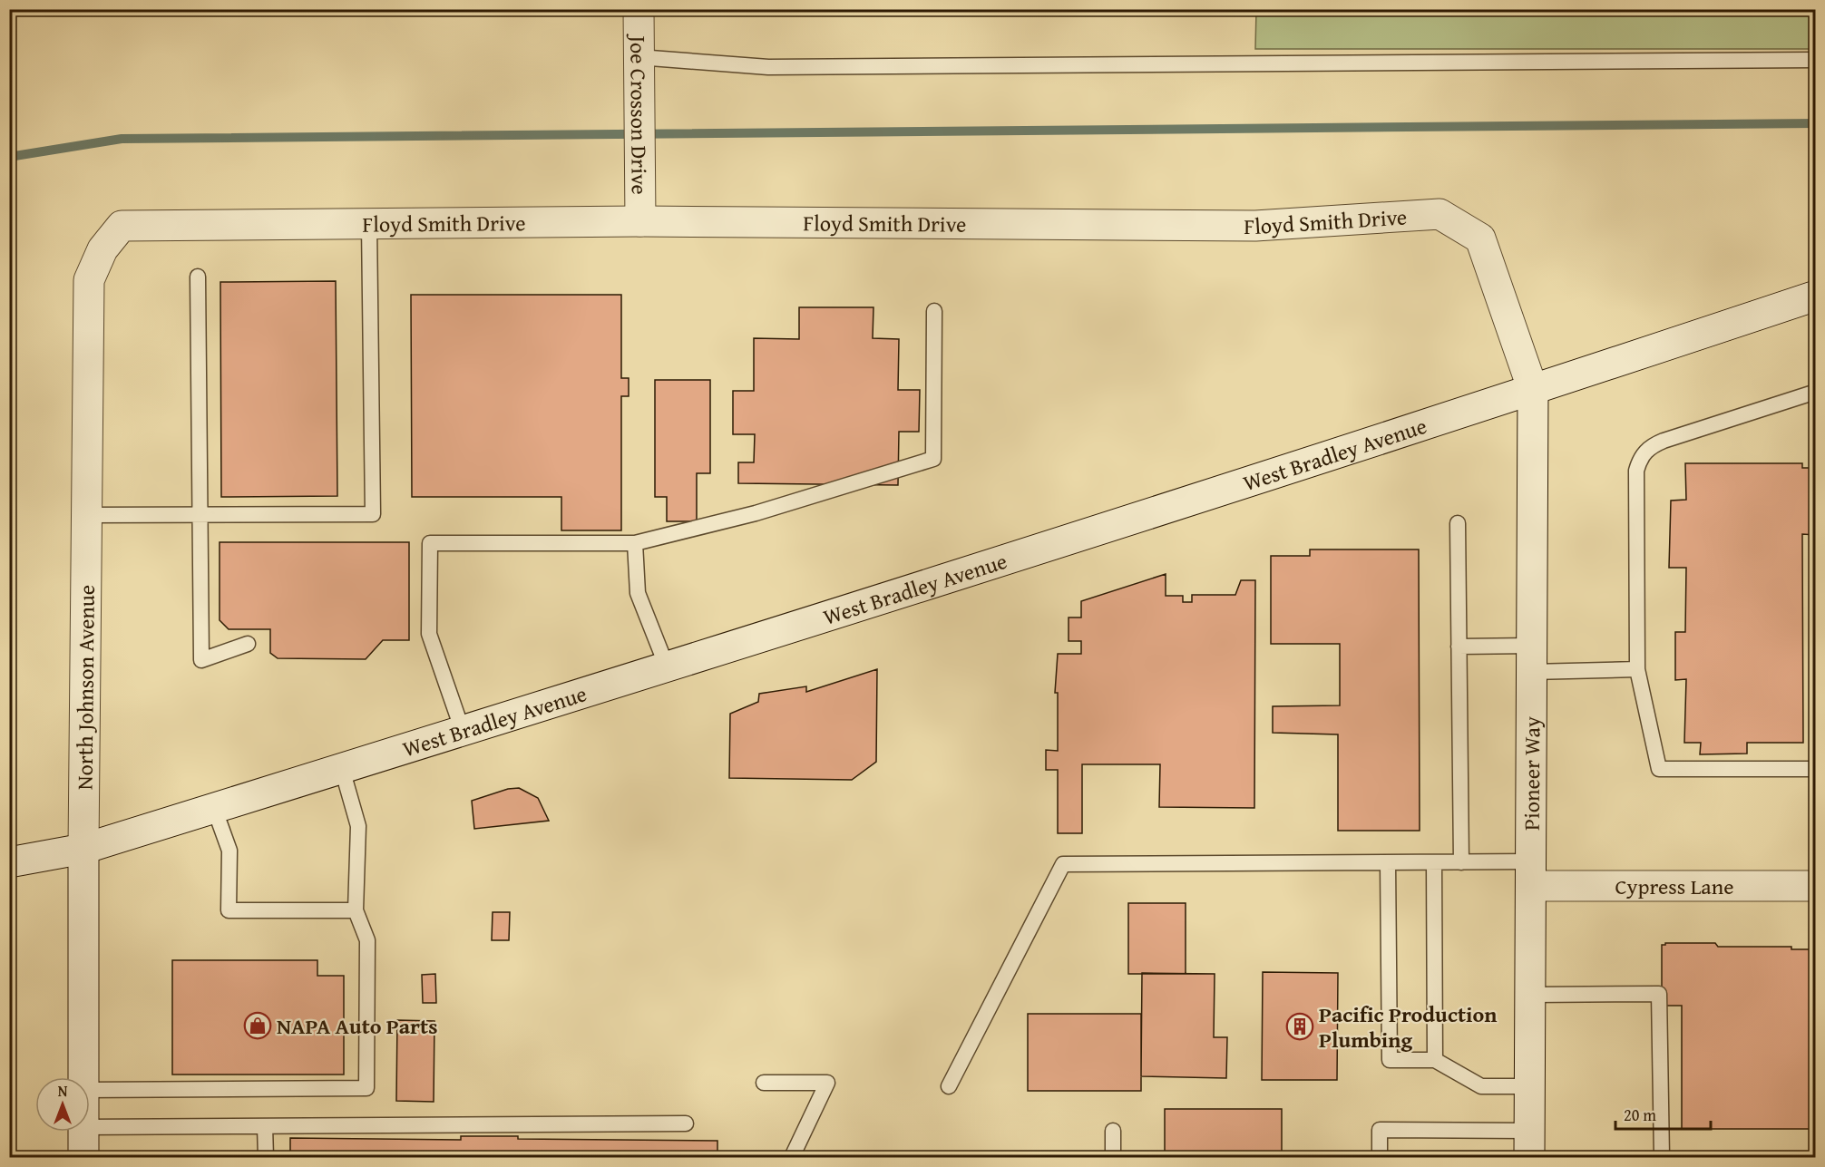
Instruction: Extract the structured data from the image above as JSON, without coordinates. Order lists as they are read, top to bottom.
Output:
{
  "streets": {
    "main road": [
      "Joe Crosson Drive",
      "Floyd Smith Drive",
      "West Bradley Avenue",
      "North Johnson Avenue",
      "Pioneer Way",
      "Cypress Lane"
    ]
  },
  "crossings": [
    ["Joe Crosson Drive", "Floyd Smith Drive"],
    ["Floyd Smith Drive", "West Bradley Avenue"],
    ["Floyd Smith Drive", "North Johnson Avenue"],
    ["Floyd Smith Drive", "Pioneer Way"],
    ["West Bradley Avenue", "North Johnson Avenue"],
    ["West Bradley Avenue", "Pioneer Way"],
    ["Pioneer Way", "Cypress Lane"]
  ],
  "places": {
    "shop": ["NAPA Auto Parts"],
    "building": ["Pacific Production Plumbing"]
  },
  "scale_bar": "20 m",
  "north": "top"
}
